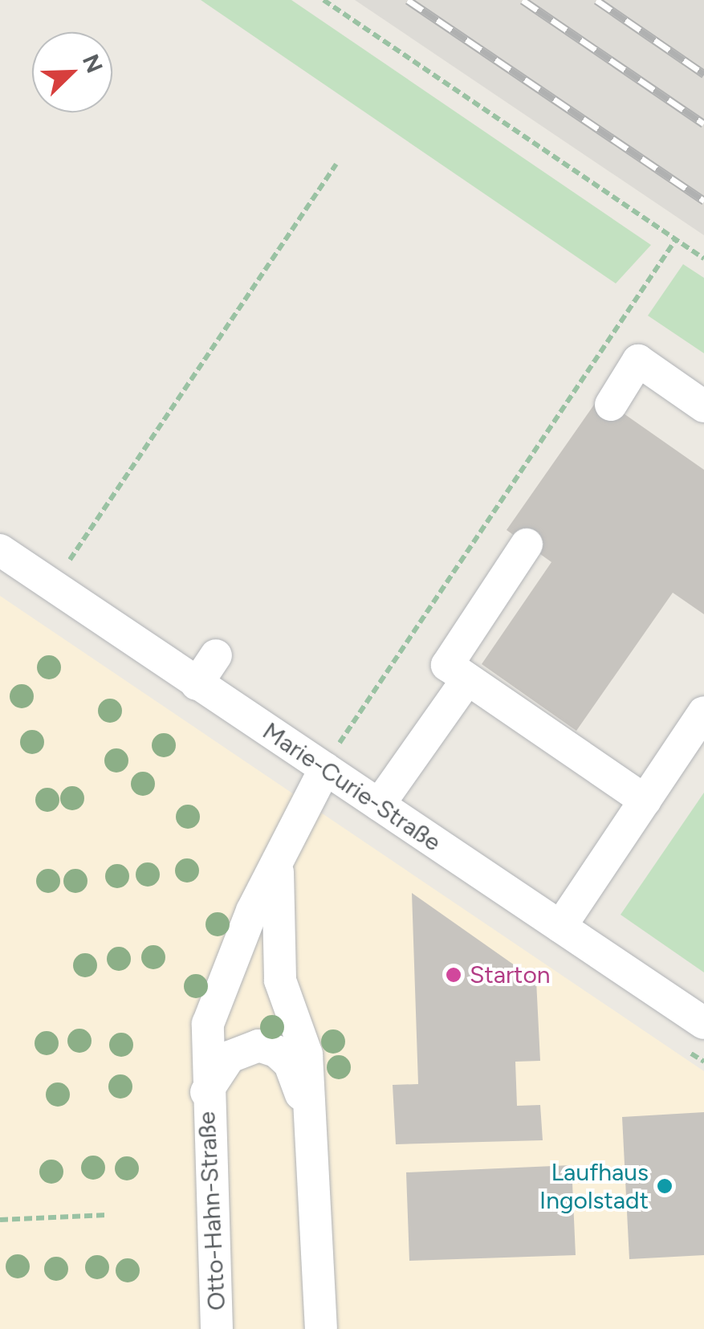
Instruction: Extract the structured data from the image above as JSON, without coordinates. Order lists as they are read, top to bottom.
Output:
{
  "streets": {
    "street": ["Marie-Curie-Straße", "Otto-Hahn-Straße"]
  },
  "crossings": [
    ["Marie-Curie-Straße", "Otto-Hahn-Straße"]
  ],
  "places": ["Starton", "Laufhaus Ingolstadt"],
  "north": "top right"
}
